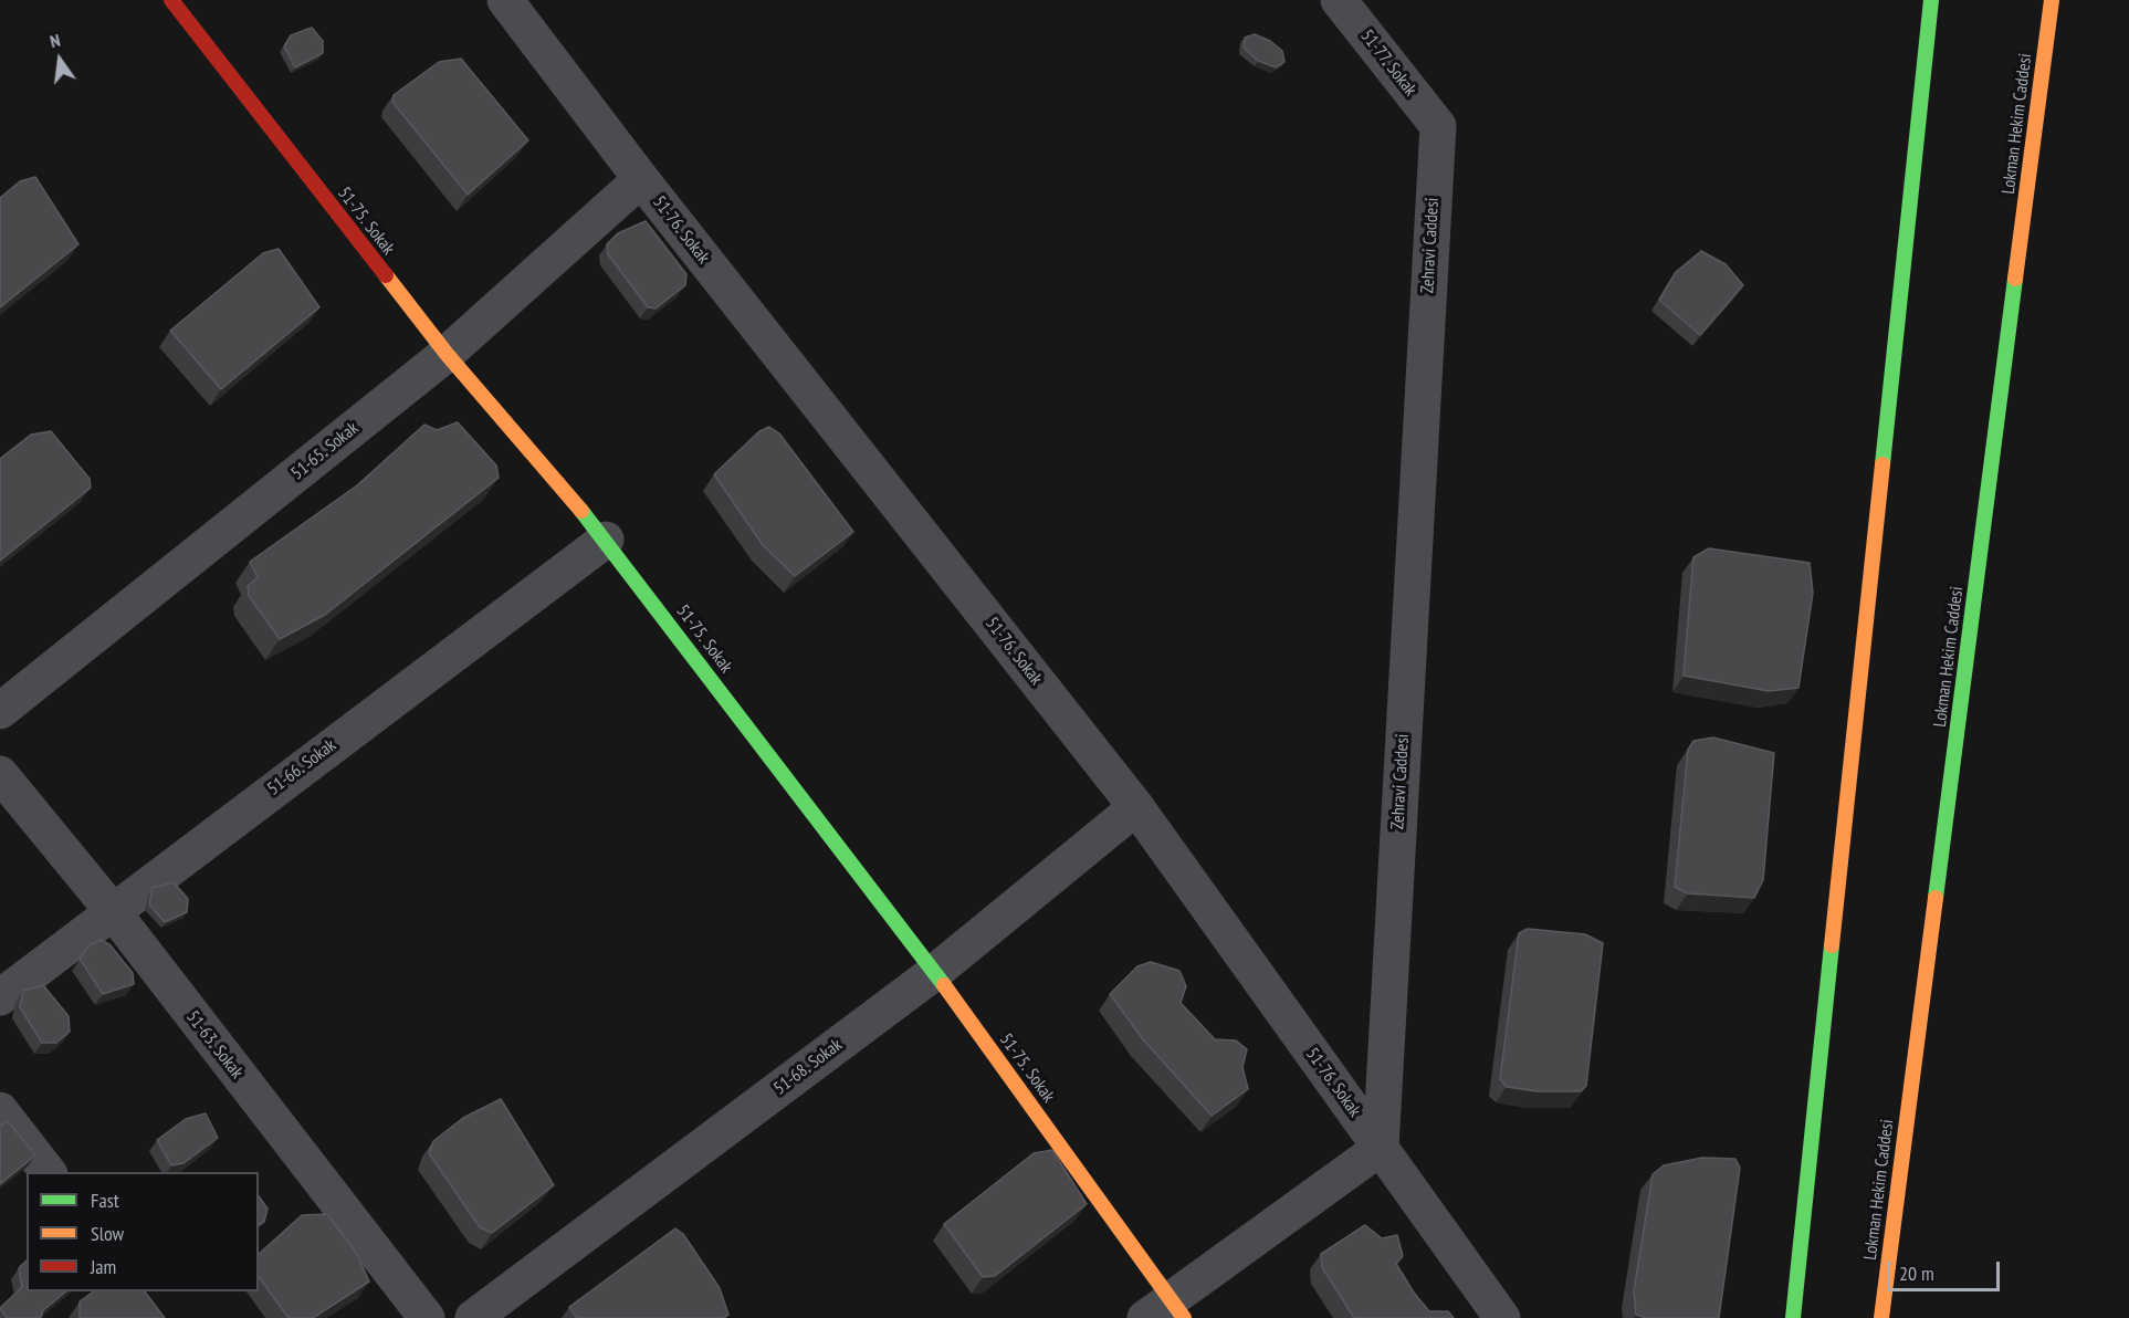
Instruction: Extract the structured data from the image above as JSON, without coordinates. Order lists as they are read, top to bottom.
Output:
{
  "streets": {
    "street": [
      "51-77. Sokak",
      "Lokman Hekim Caddesi",
      "51-75. Sokak",
      "51-76. Sokak",
      "Zehravi Caddesi",
      "51-65. Sokak",
      "51-66. Sokak",
      "51-63. Sokak",
      "51-68. Sokak"
    ]
  },
  "crossings": [
    ["51-77. Sokak", "Zehravi Caddesi"],
    ["51-75. Sokak", "51-65. Sokak"],
    ["51-75. Sokak", "51-66. Sokak"],
    ["51-75. Sokak", "51-68. Sokak"],
    ["51-76. Sokak", "Zehravi Caddesi"],
    ["51-76. Sokak", "51-65. Sokak"],
    ["51-76. Sokak", "51-68. Sokak"],
    ["51-66. Sokak", "51-63. Sokak"]
  ],
  "legend": ["Fast", "Slow", "Jam"],
  "scale_bar": "20 m",
  "north": "top"
}
